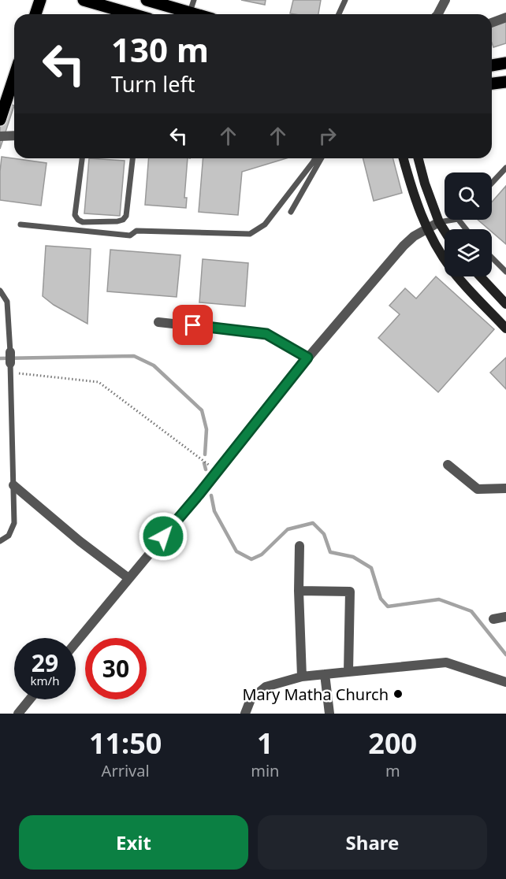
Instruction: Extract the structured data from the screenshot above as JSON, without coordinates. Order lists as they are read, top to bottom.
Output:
{
  "places": ["Mary Matha Church"],
  "page": {
    "turn": ["130 m", "Turn left"],
    "speed": "29 km/h",
    "limit": "30",
    "eta": [
      "11:50",
      "Arrival",
      "1",
      "min",
      "200",
      "m"
    ],
    "buttons": ["Exit", "Share"]
  }
}
